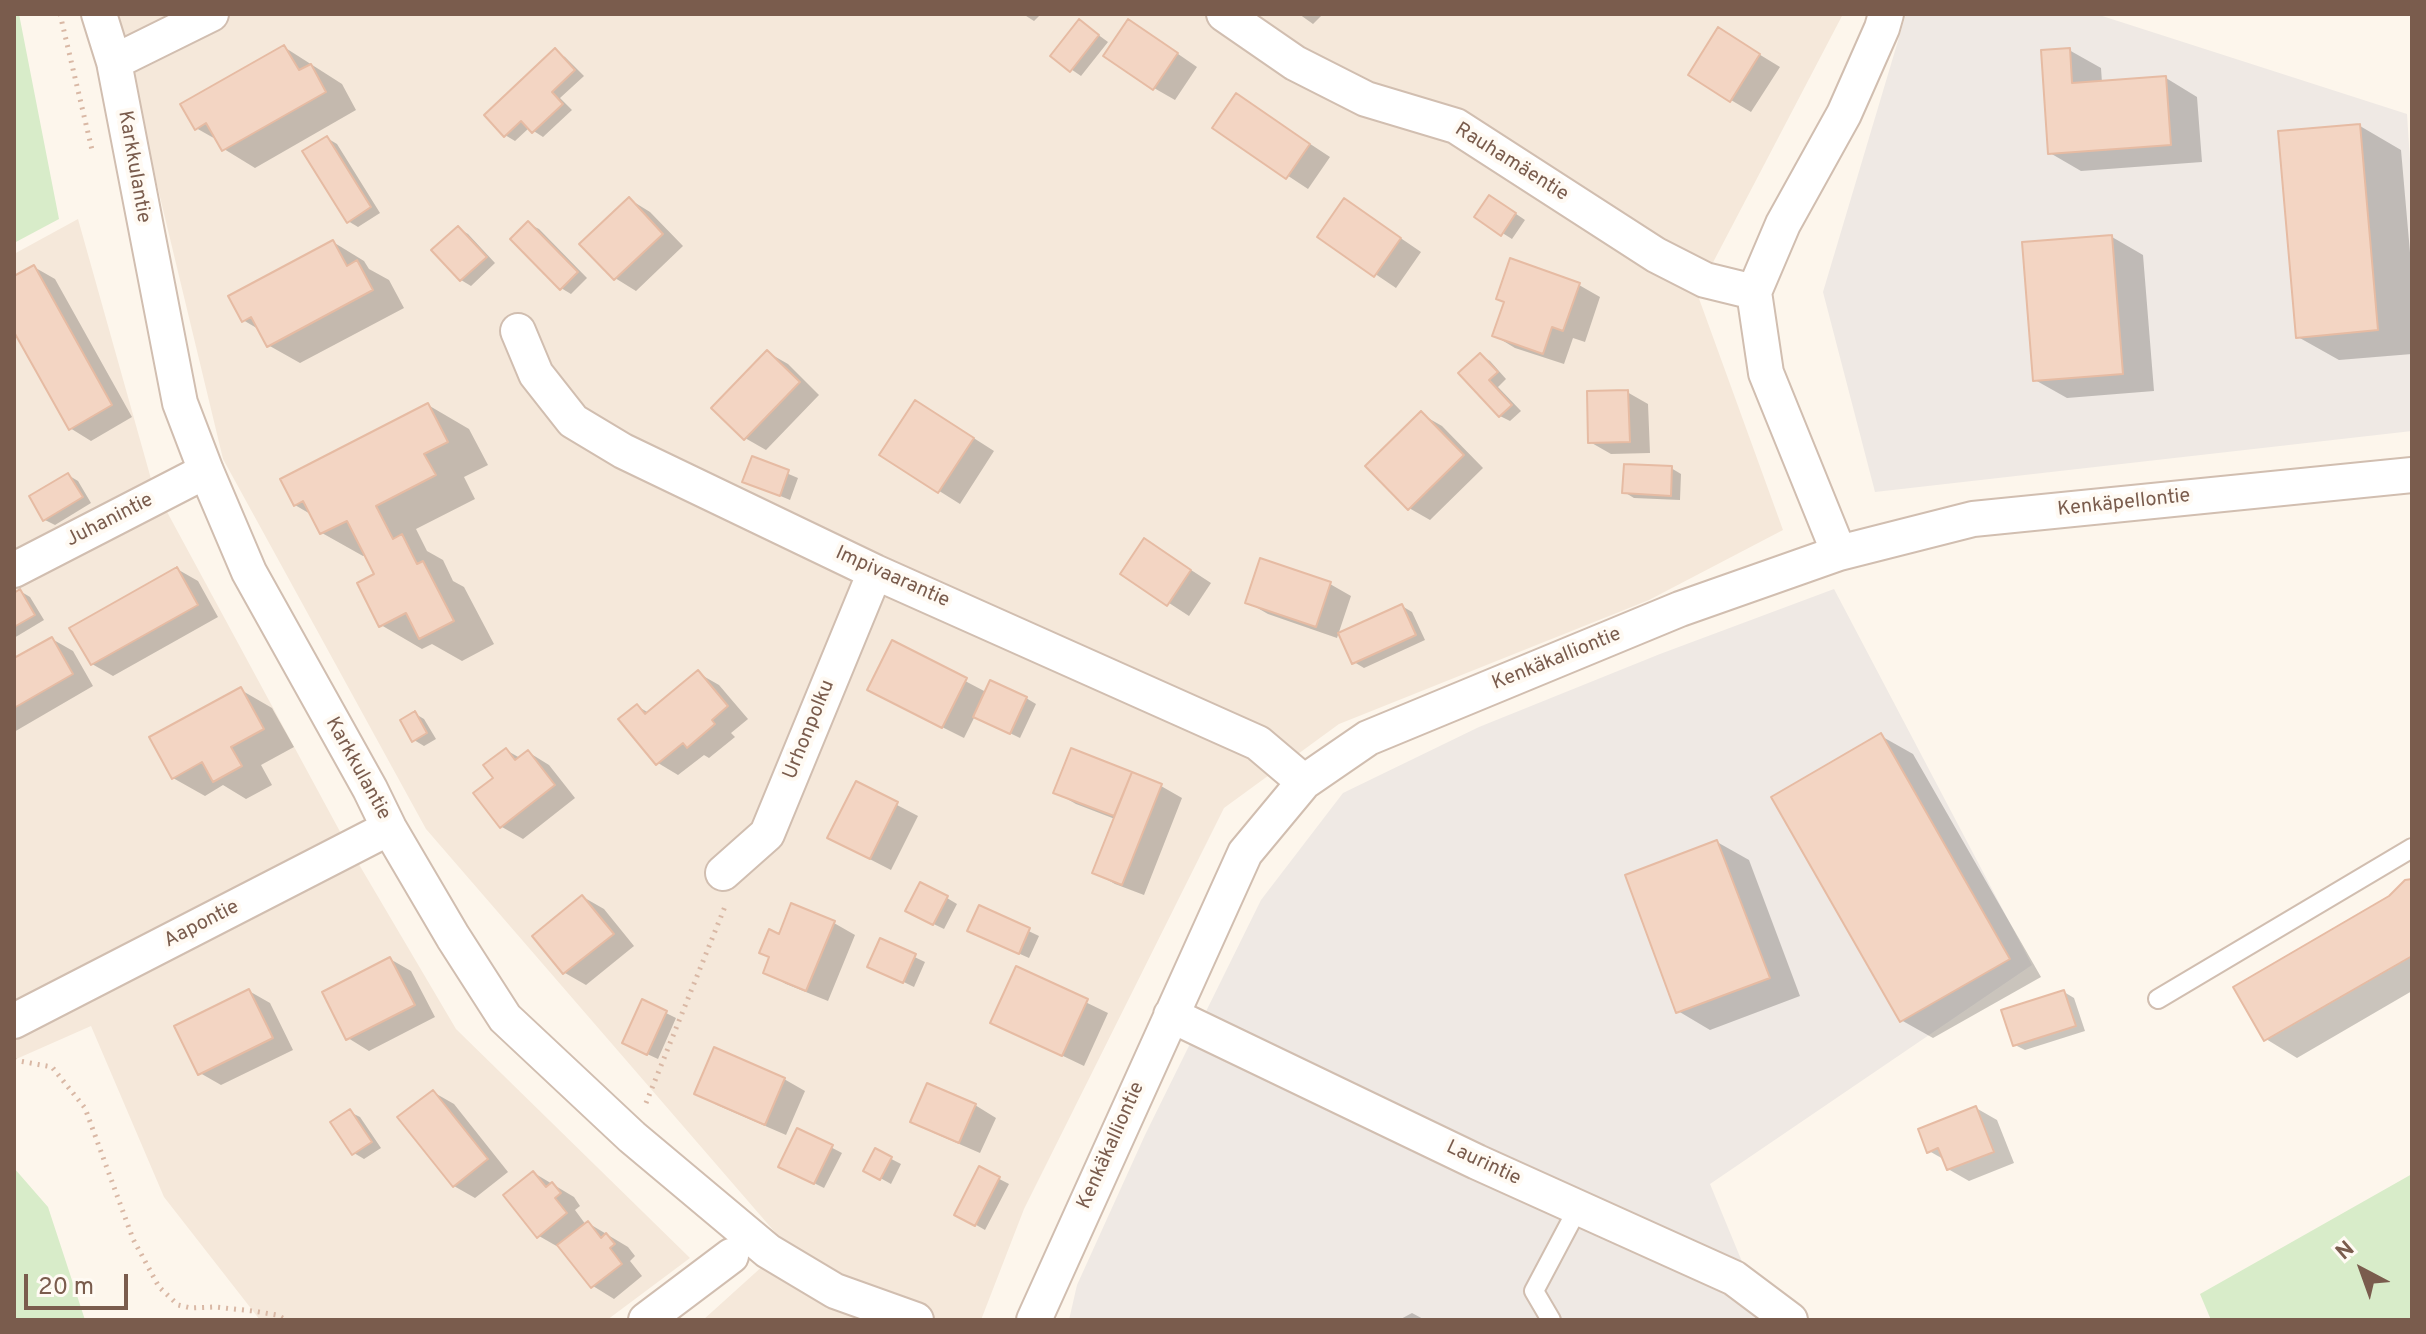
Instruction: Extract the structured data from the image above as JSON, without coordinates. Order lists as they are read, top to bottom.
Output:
{
  "streets": {
    "street": [
      "Rauhamäentie",
      "Karkkulantie",
      "Kenkäpellontie",
      "Juhanintie",
      "Impivaarantie",
      "Kenkäkalliontie",
      "Urhonpolku",
      "Aapontie",
      "Laurintie"
    ]
  },
  "crossings": [
    ["Karkkulantie", "Juhanintie"],
    ["Karkkulantie", "Aapontie"],
    ["Kenkäpellontie", "Kenkäkalliontie"],
    ["Impivaarantie", "Kenkäkalliontie"],
    ["Impivaarantie", "Urhonpolku"],
    ["Kenkäkalliontie", "Laurintie"]
  ],
  "scale_bar": "20 m",
  "north": "top left"
}
